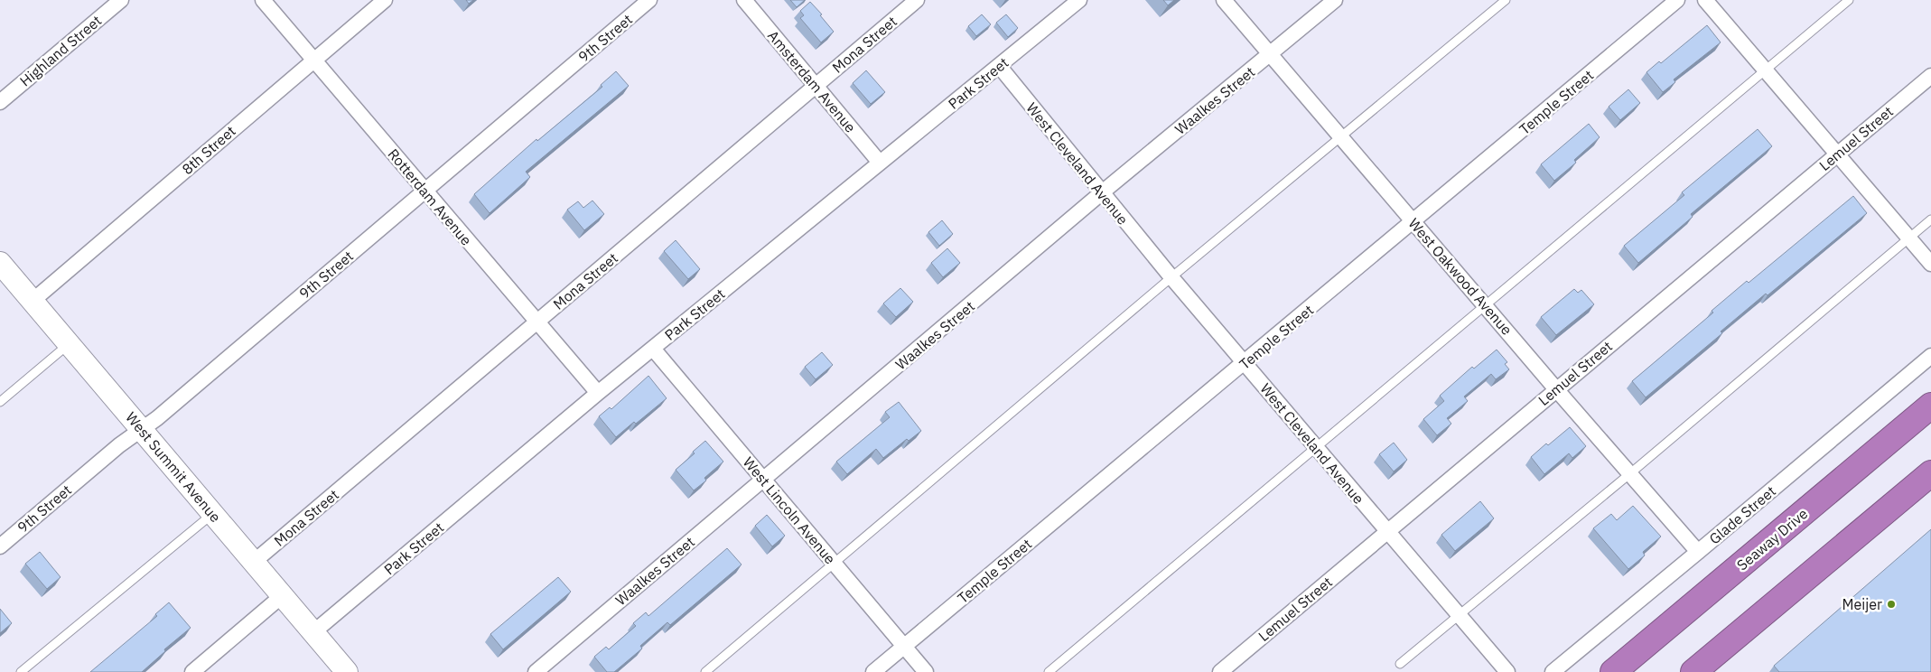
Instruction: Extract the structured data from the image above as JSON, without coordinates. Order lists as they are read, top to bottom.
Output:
{
  "streets": {
    "highway": ["Seaway Drive"],
    "street": [
      "9th Street",
      "Mona Street",
      "Highland Street",
      "Amsterdam Avenue",
      "Park Street",
      "Waalkes Street",
      "Temple Street",
      "Lemuel Street",
      "8th Street",
      "West Cleveland Avenue",
      "Rotterdam Avenue",
      "West Oakwood Avenue",
      "West Summit Avenue",
      "West Lincoln Avenue",
      "Glade Street"
    ]
  },
  "crossings": [
    ["9th Street", "Rotterdam Avenue"],
    ["9th Street", "West Summit Avenue"],
    ["Mona Street", "Amsterdam Avenue"],
    ["Mona Street", "Rotterdam Avenue"],
    ["Mona Street", "West Summit Avenue"],
    ["Amsterdam Avenue", "Park Street"],
    ["Park Street", "West Cleveland Avenue"],
    ["Park Street", "Rotterdam Avenue"],
    ["Park Street", "West Summit Avenue"],
    ["Park Street", "West Lincoln Avenue"],
    ["Waalkes Street", "West Cleveland Avenue"],
    ["Waalkes Street", "West Oakwood Avenue"],
    ["Waalkes Street", "West Lincoln Avenue"],
    ["Temple Street", "West Cleveland Avenue"],
    ["Temple Street", "West Oakwood Avenue"],
    ["Temple Street", "West Lincoln Avenue"],
    ["Lemuel Street", "West Cleveland Avenue"],
    ["Lemuel Street", "West Oakwood Avenue"],
    ["8th Street", "Rotterdam Avenue"],
    ["8th Street", "West Summit Avenue"],
    ["West Oakwood Avenue", "Glade Street"]
  ],
  "places": ["Meijer"]
}
